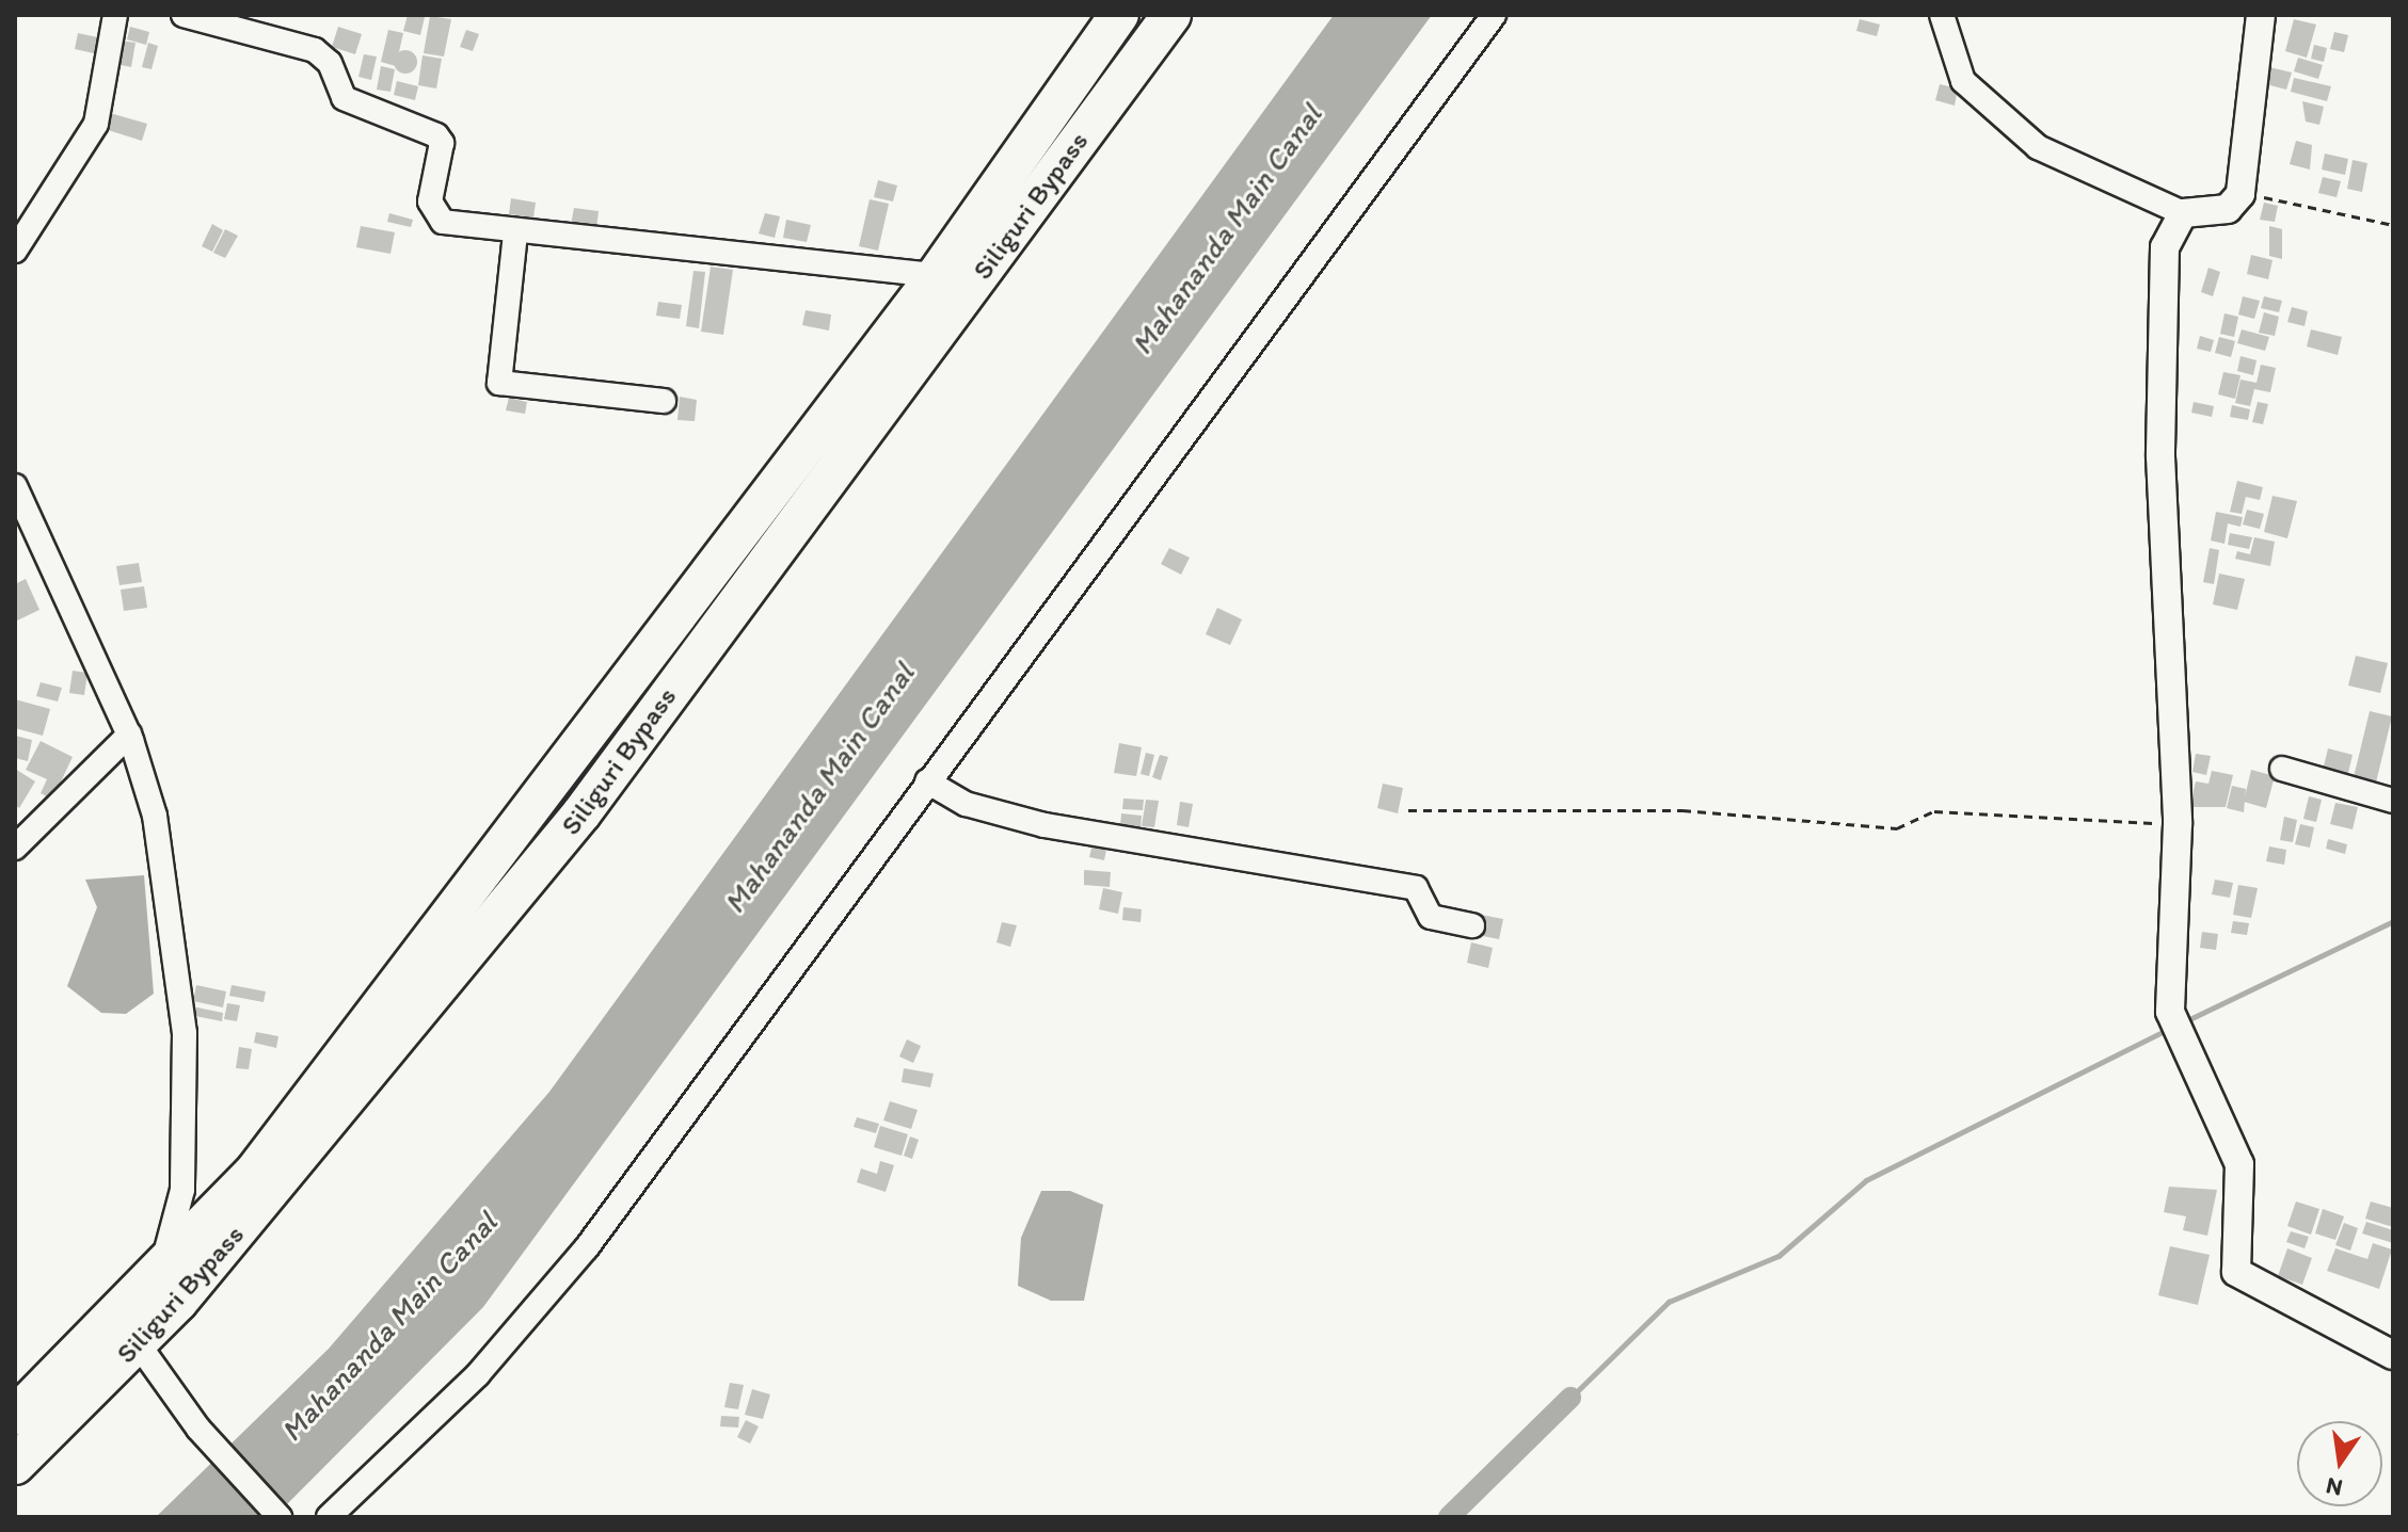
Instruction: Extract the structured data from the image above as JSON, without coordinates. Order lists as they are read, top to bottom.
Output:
{
  "streets": {
    "highway": ["Siliguri Bypass"]
  },
  "water": ["Mahananda Main Canal"],
  "north": "bottom"
}
